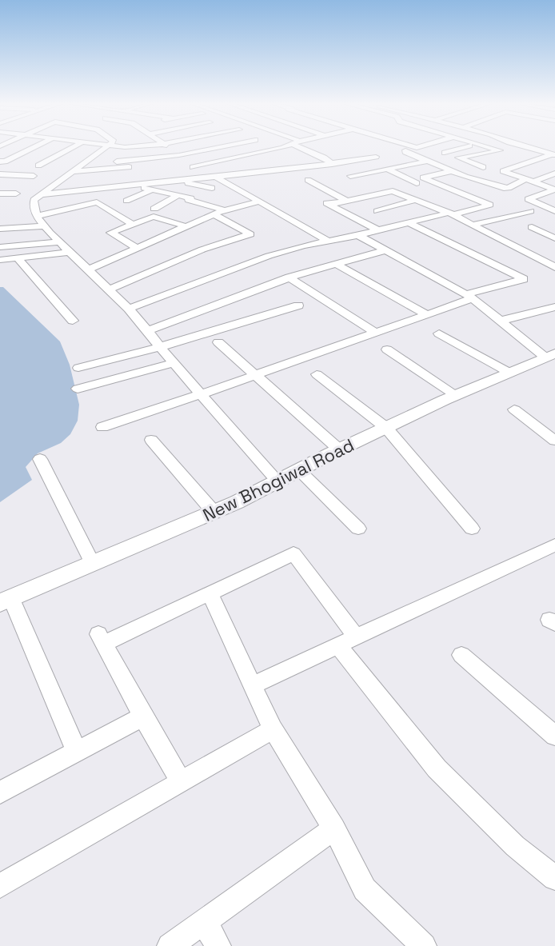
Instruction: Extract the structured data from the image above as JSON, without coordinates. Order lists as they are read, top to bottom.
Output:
{
  "streets": {
    "street": ["New Bhogiwal Road"]
  }
}
